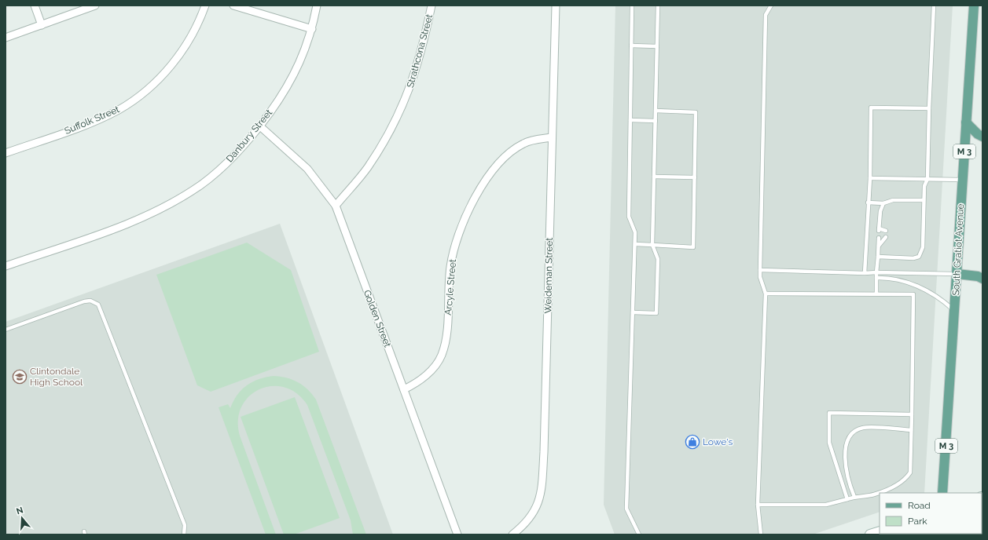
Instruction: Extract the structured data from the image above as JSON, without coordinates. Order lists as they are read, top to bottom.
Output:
{
  "streets": {
    "main road": ["M 3", "South Gratiot Avenue"],
    "street": [
      "Strathcona Street",
      "Suffolk Street",
      "Danbury Street",
      "Weideman Street",
      "Arcyle Street",
      "Golden Street"
    ]
  },
  "crossings": [
    ["Strathcona Street", "Golden Street"],
    ["Danbury Street", "Golden Street"],
    ["Weideman Street", "Arcyle Street"],
    ["Arcyle Street", "Golden Street"]
  ],
  "places": {
    "school or university": ["Clintondale High School"],
    "shop": ["Lowe's"]
  },
  "legend": ["Road", "Park"],
  "north": "top"
}
